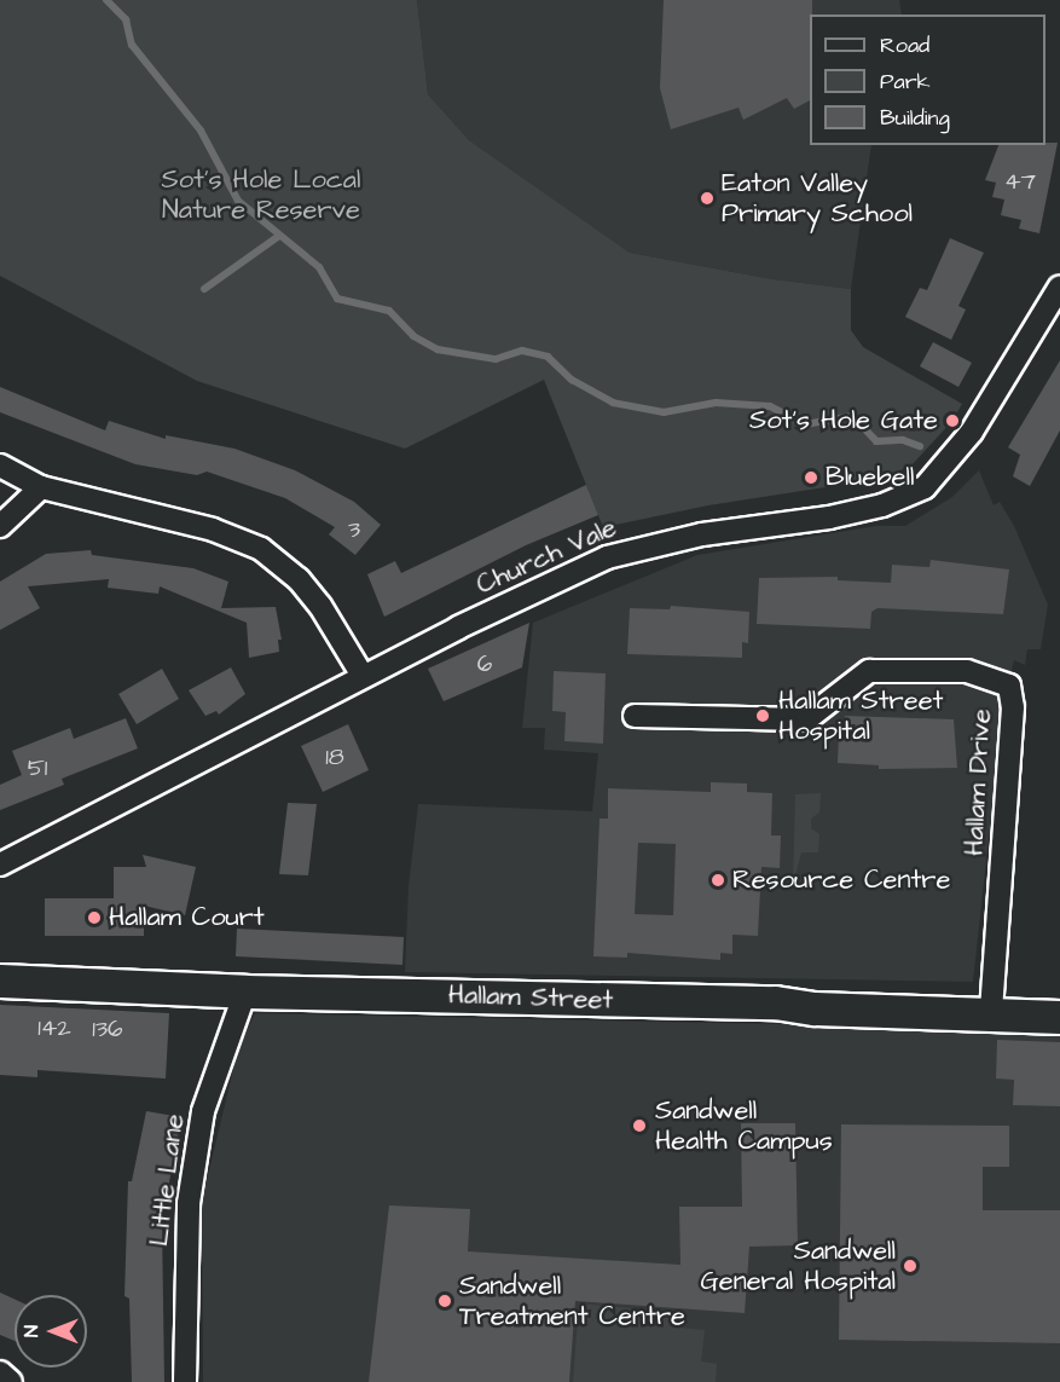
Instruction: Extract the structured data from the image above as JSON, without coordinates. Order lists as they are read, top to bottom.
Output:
{
  "streets": {
    "street": [
      "Church Vale",
      "Hallam Drive",
      "Hallam Street",
      "Little Lane"
    ]
  },
  "crossings": [
    ["Hallam Drive", "Hallam Street"],
    ["Hallam Street", "Little Lane"]
  ],
  "parks": ["Sot's Hole Local Nature Reserve"],
  "places": [
    "Eaton Valley Primary School",
    "Sot's Hole Gate",
    "Bluebell",
    "Hallam Street Hospital",
    "Resource Centre",
    "Hallam Court",
    "Sandwell Health Campus",
    "Sandwell General Hospital",
    "Sandwell Treatment Centre"
  ],
  "house_numbers": [
    "47",
    "3",
    "6",
    "18",
    "51",
    "142",
    "136"
  ],
  "legend": ["Road", "Park", "Building"],
  "north": "left"
}
